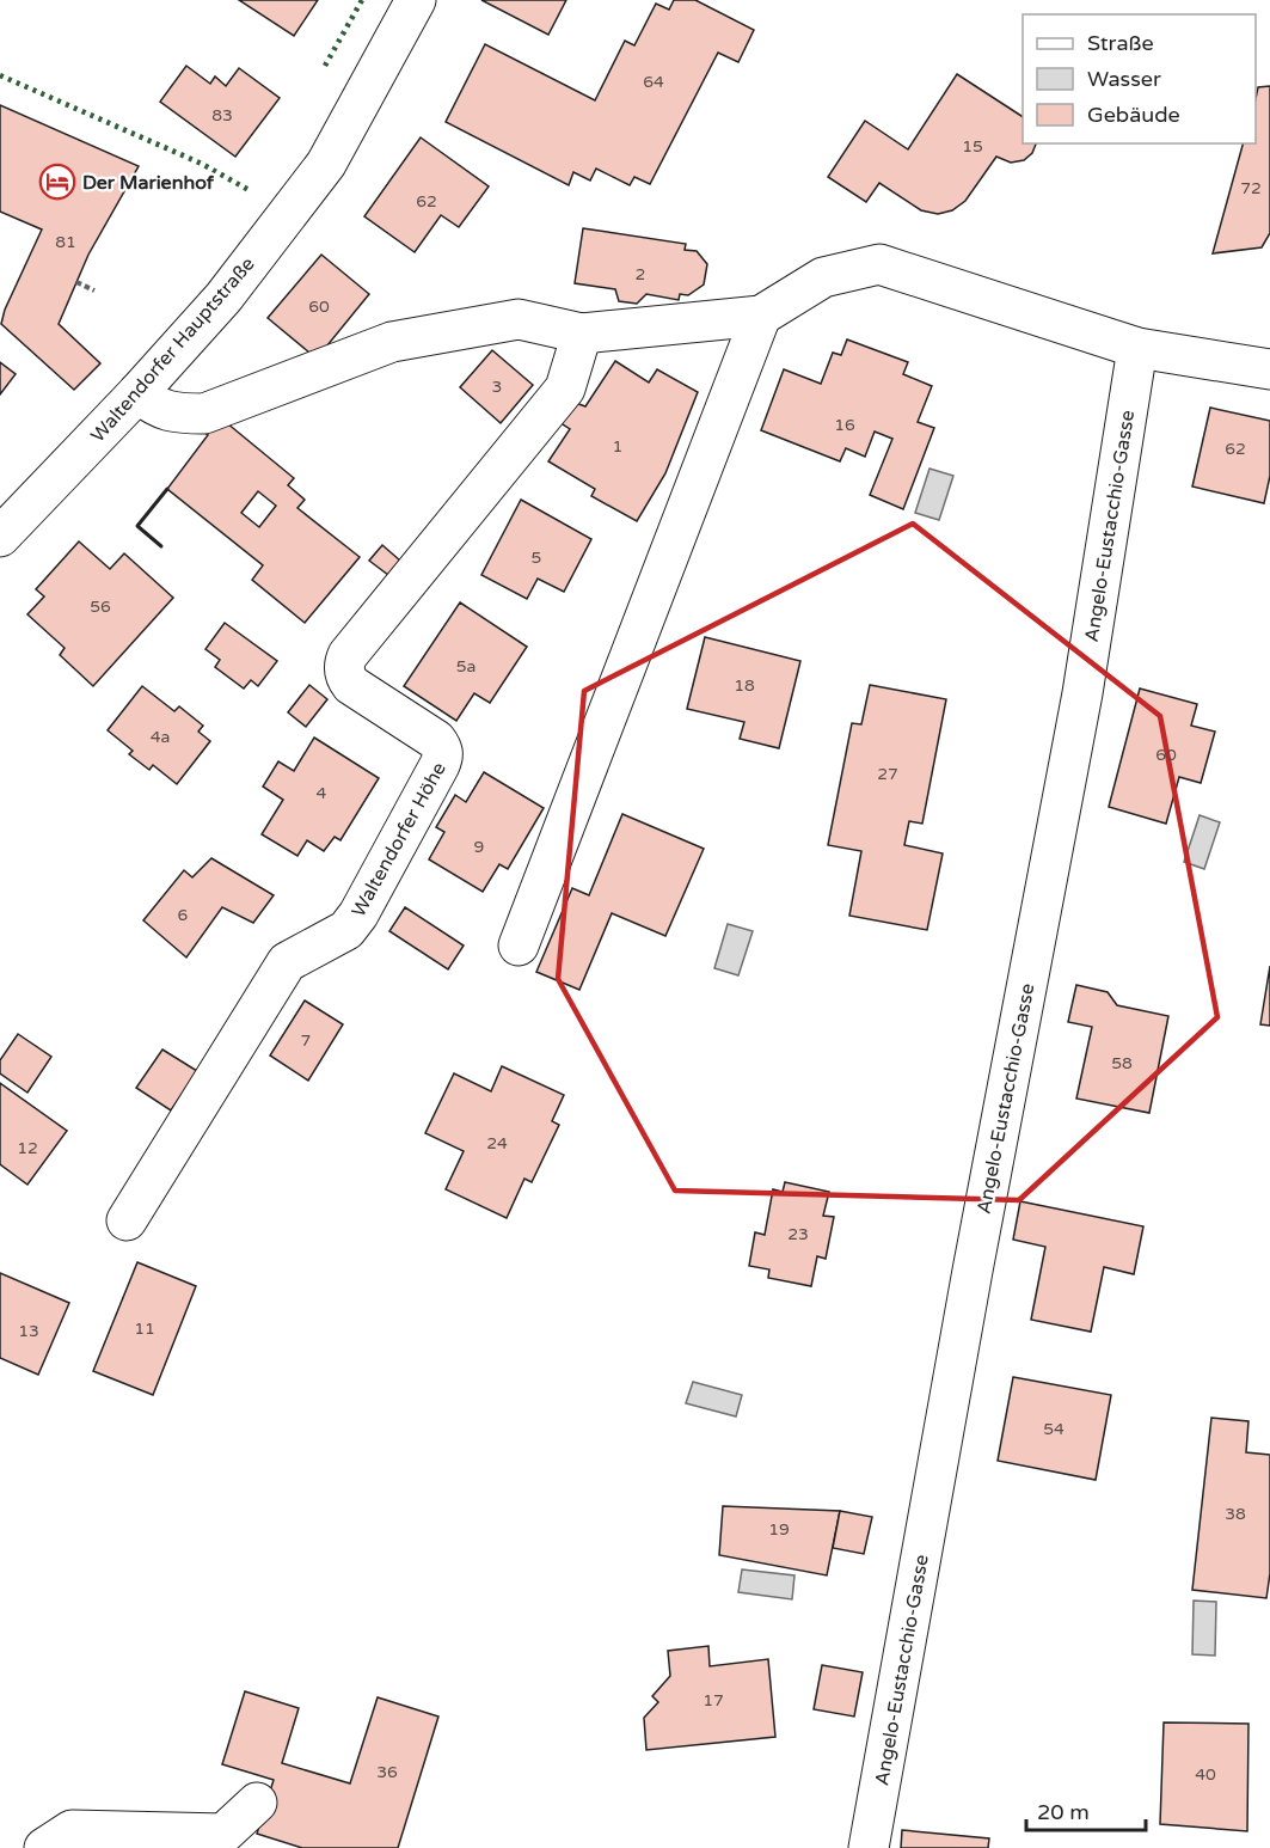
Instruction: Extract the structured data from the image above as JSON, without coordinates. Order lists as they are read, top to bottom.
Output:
{
  "streets": {
    "street": ["Waltendorfer Hauptstraße", "Angelo-Eustacchio-Gasse", "Waltendorfer Höhe"]
  },
  "places": {
    "hotel": ["Der Marienhof"]
  },
  "house_numbers": [
    "64",
    "83",
    "15",
    "72",
    "62",
    "81",
    "2",
    "60",
    "3",
    "16",
    "1",
    "62",
    "5",
    "56",
    "5a",
    "18",
    "4a",
    "60",
    "27",
    "4",
    "9",
    "6",
    "7",
    "58",
    "24",
    "12",
    "23",
    "11",
    "13",
    "54",
    "38",
    "19",
    "17",
    "36",
    "40"
  ],
  "legend": ["Straße", "Wasser", "Gebäude"],
  "scale_bar": "20 m"
}
